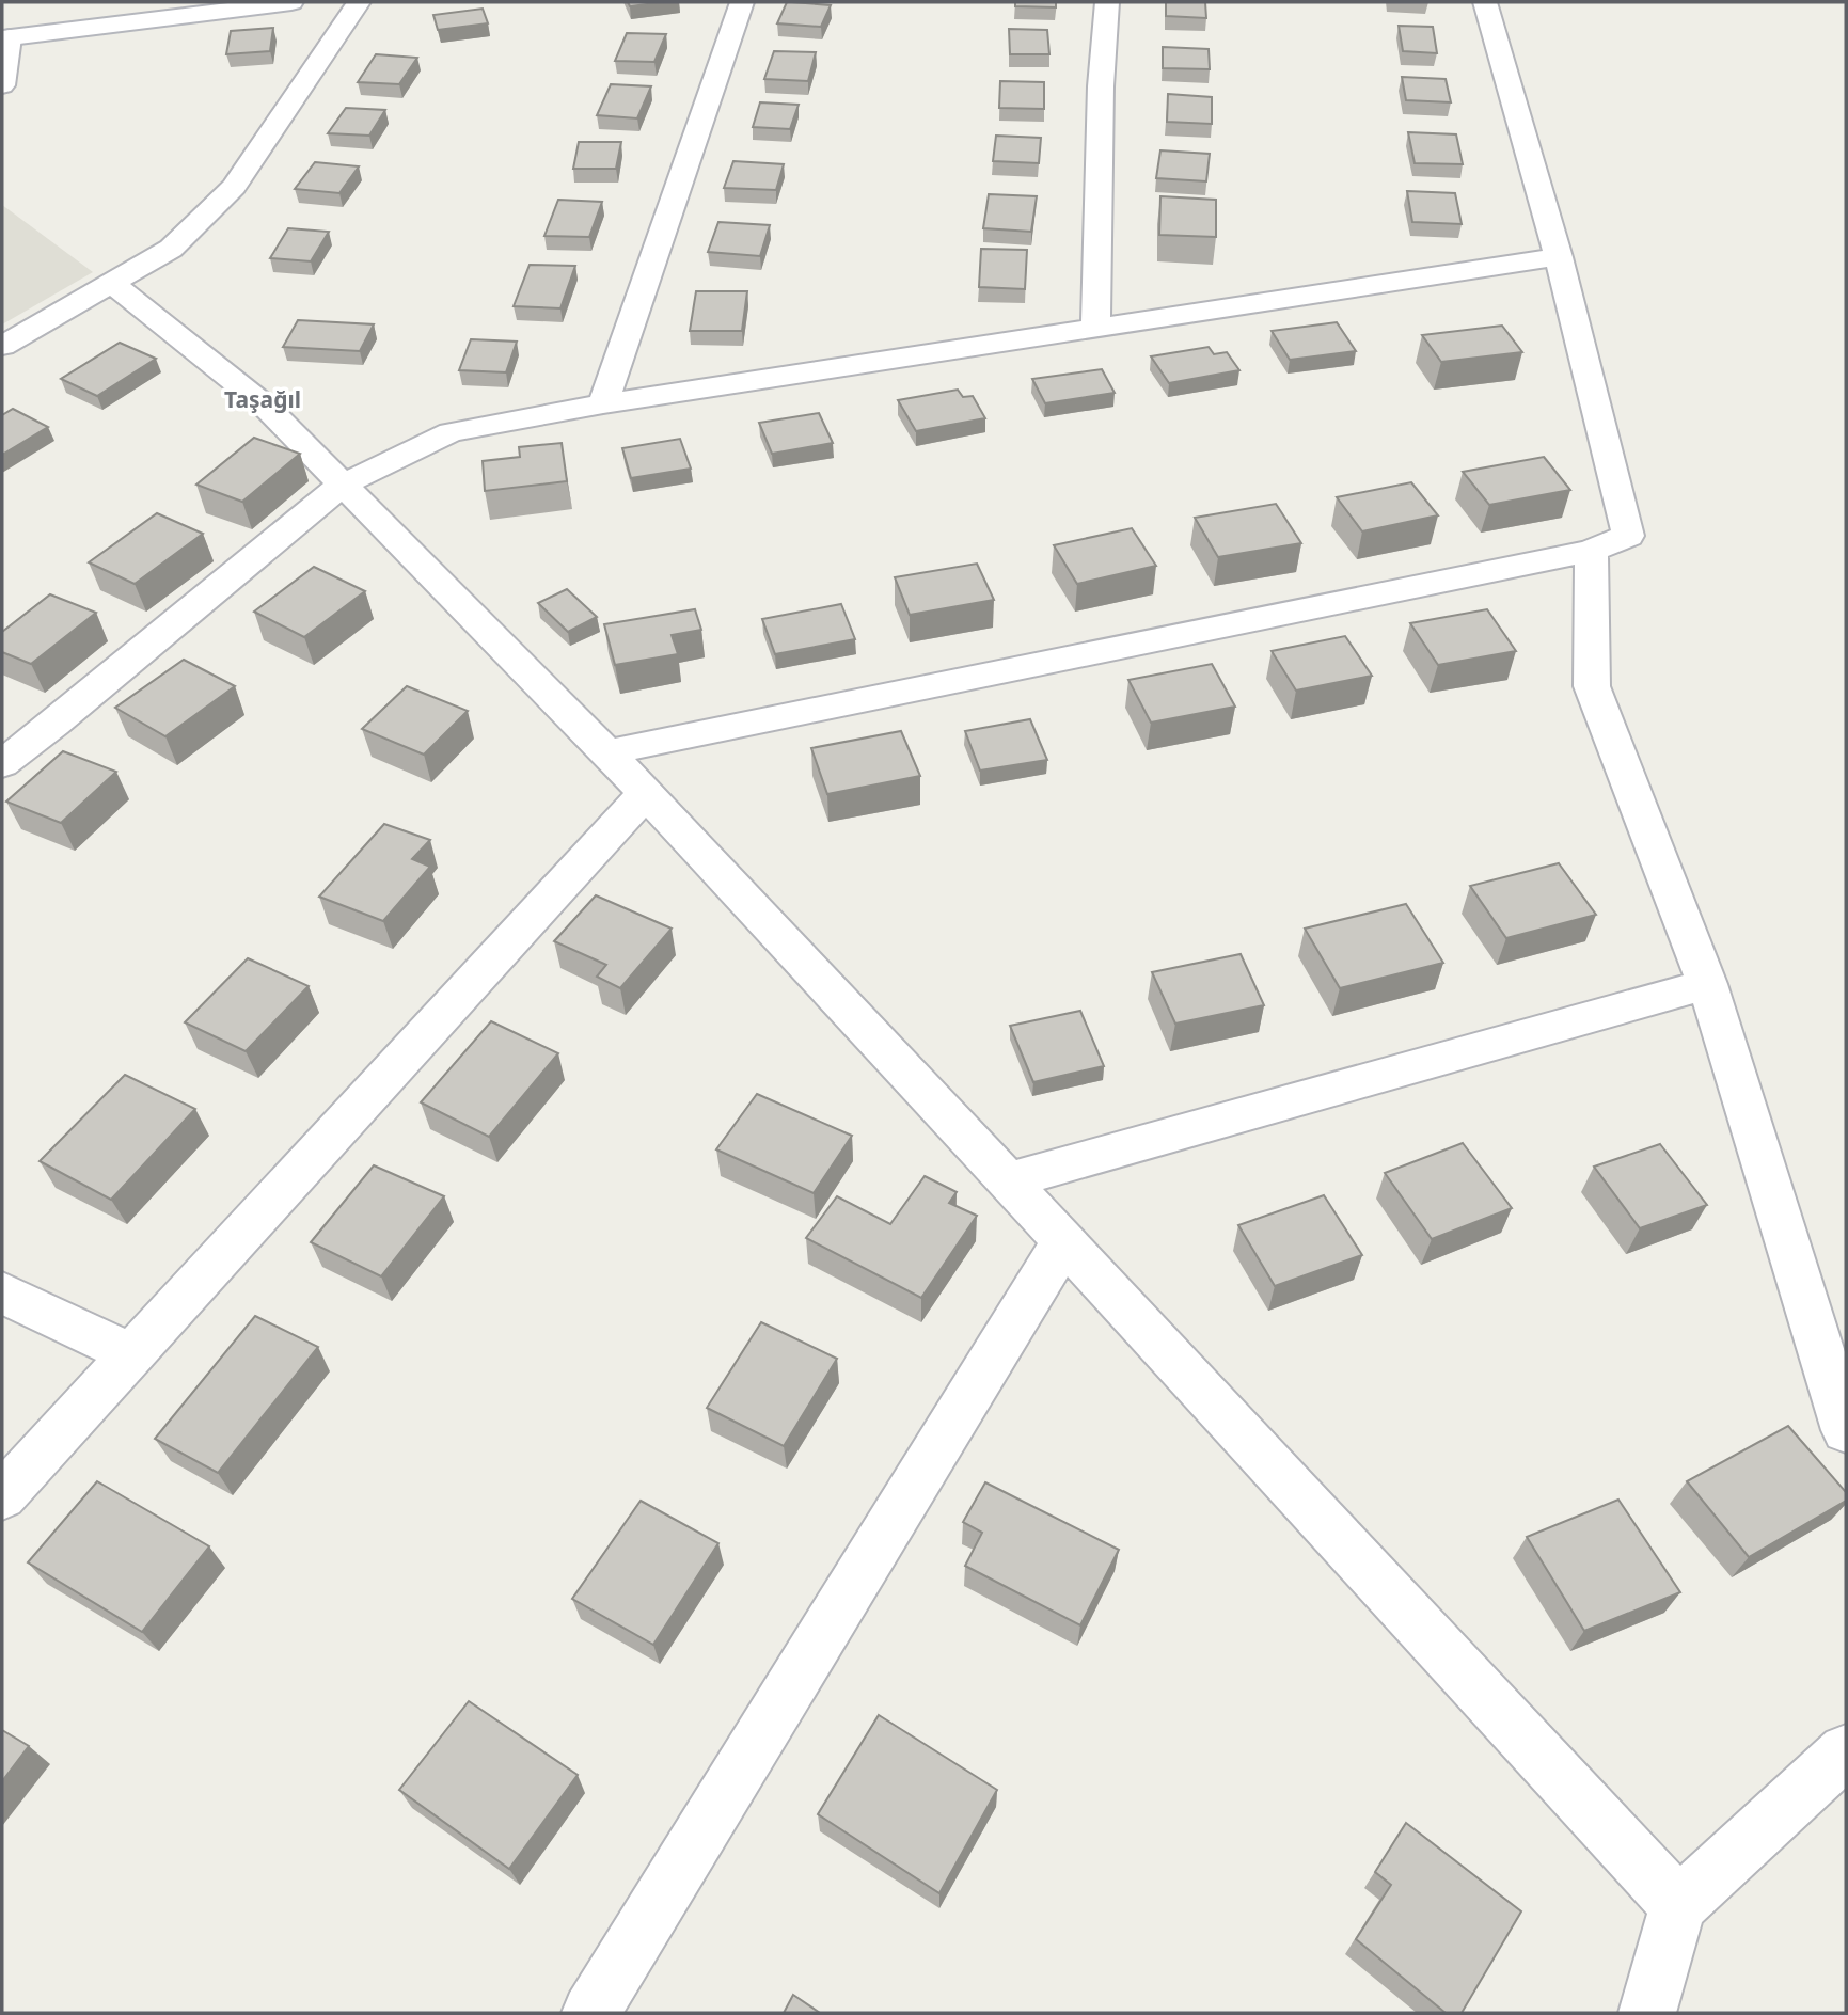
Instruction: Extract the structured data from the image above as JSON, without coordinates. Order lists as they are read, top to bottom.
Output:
{
  "districts": ["Taşağıl"]
}
